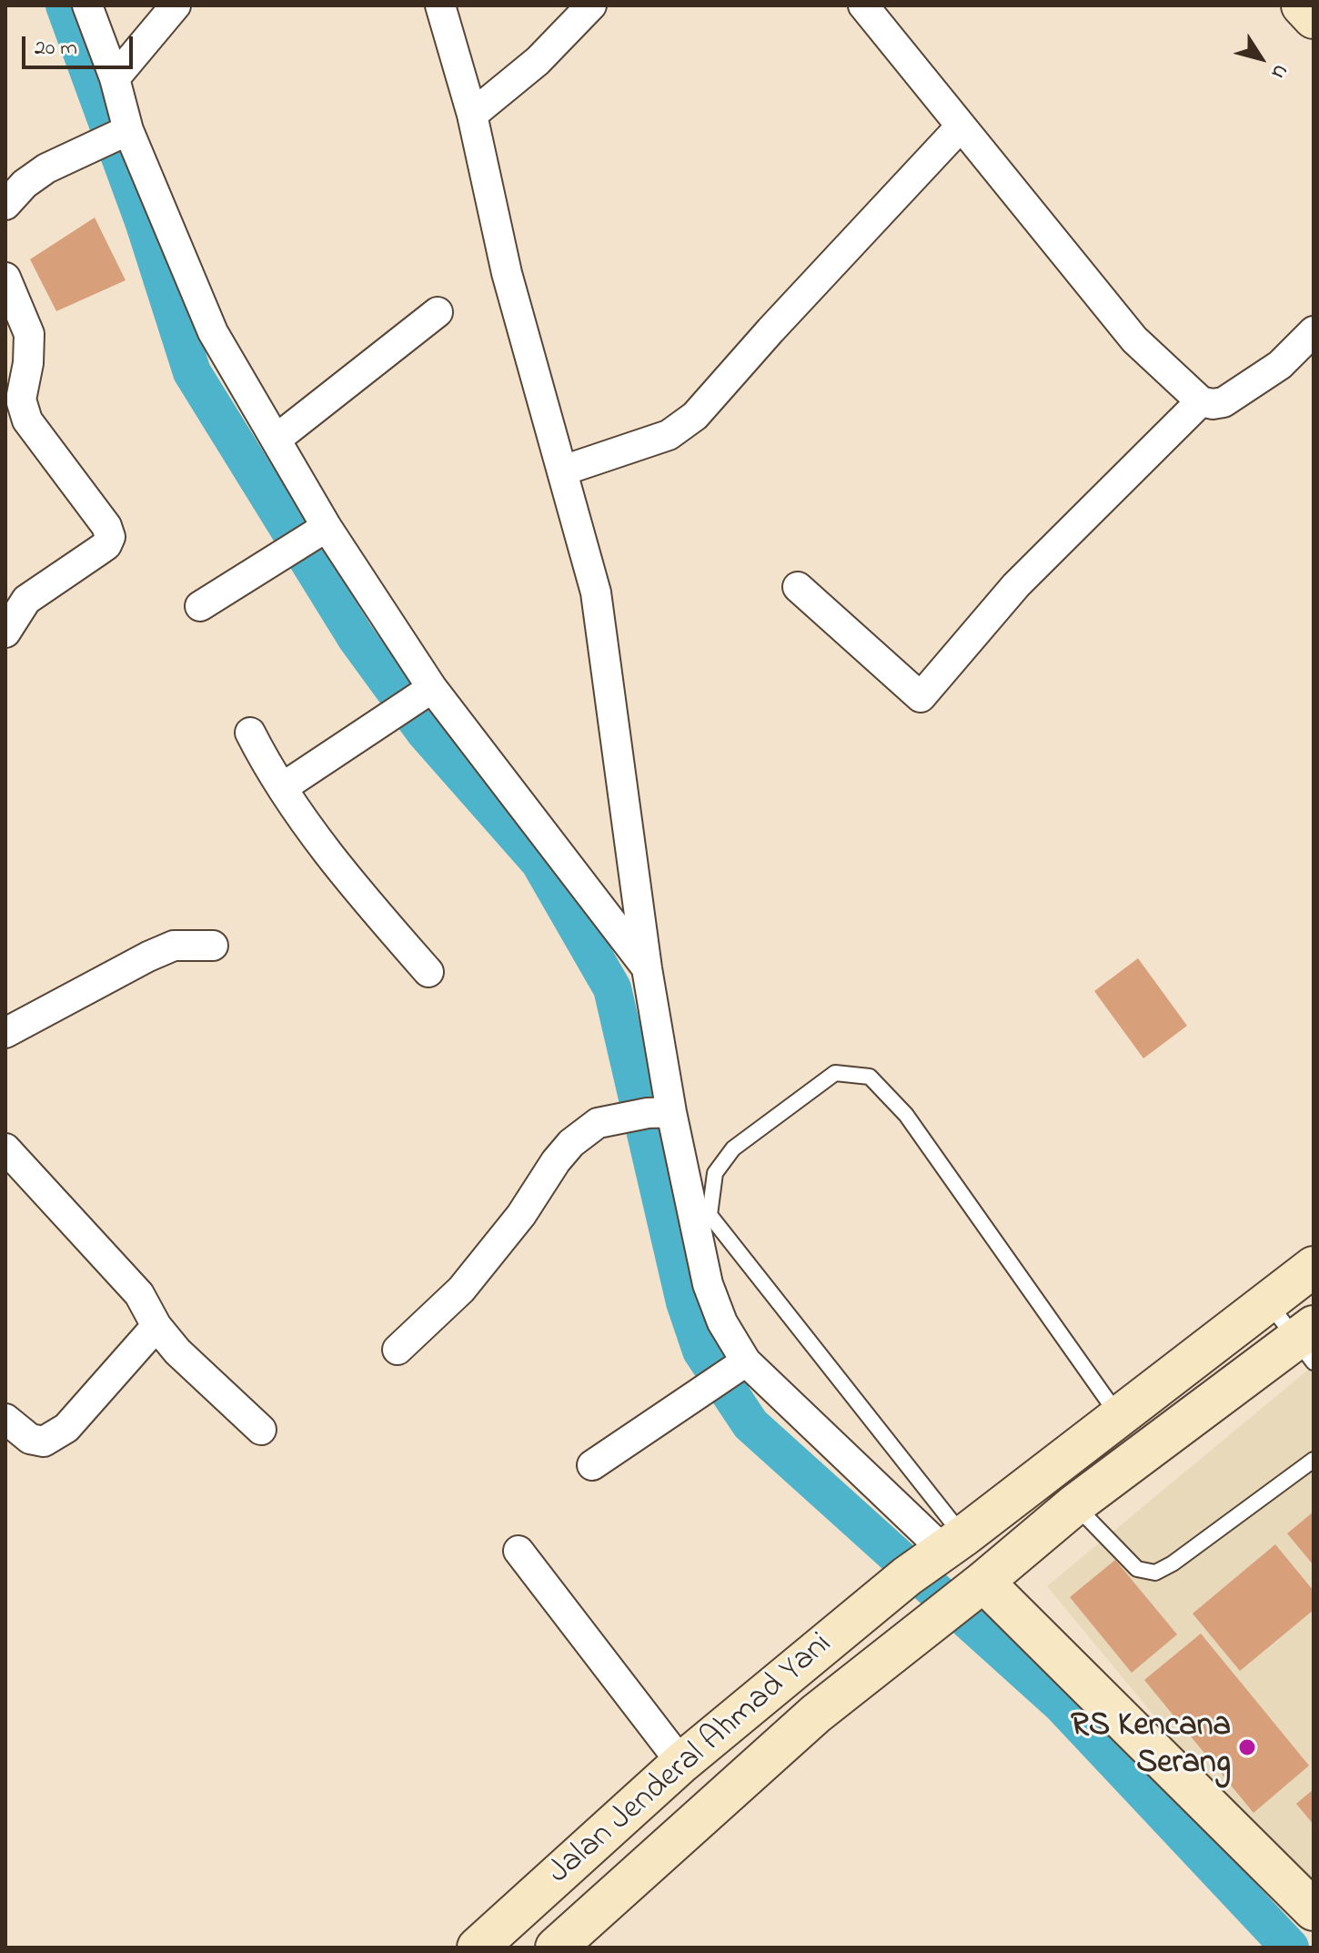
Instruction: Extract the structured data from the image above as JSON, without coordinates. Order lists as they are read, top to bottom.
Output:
{
  "streets": {
    "main road": ["Jalan Jenderal Ahmad Yani"]
  },
  "places": ["RS Kencana Serang"],
  "scale_bar": "20 m",
  "north": "bottom right"
}
